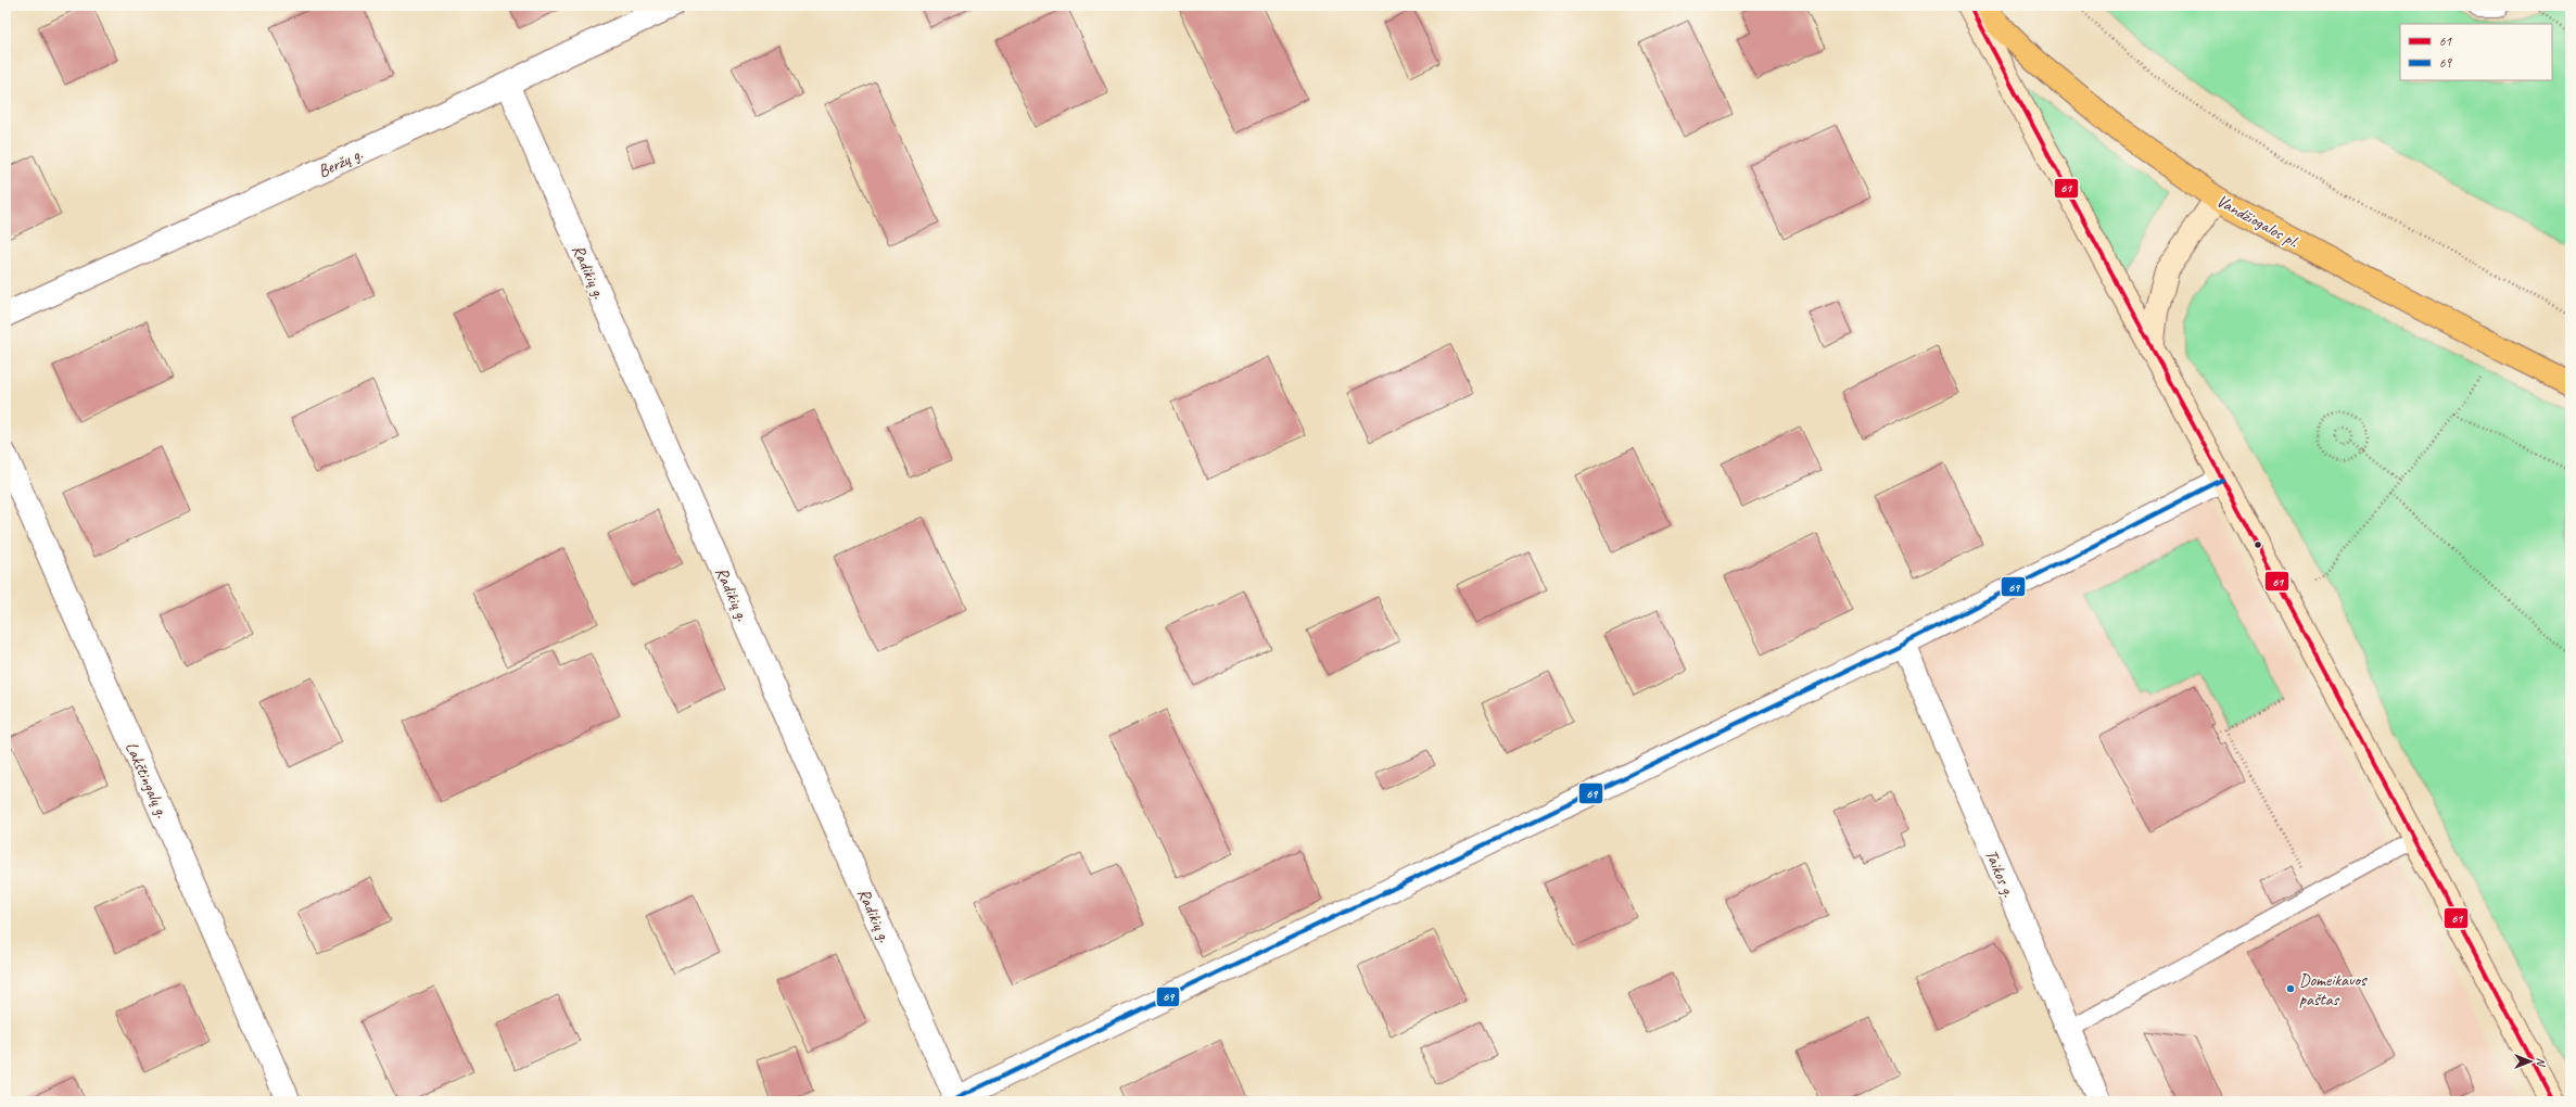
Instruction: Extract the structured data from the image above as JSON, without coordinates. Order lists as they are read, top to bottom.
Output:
{
  "streets": {
    "main road": ["Vandžiogalos pl."],
    "street": [
      "Beržų g.",
      "Radikių g.",
      "Lakštingalų g.",
      "Taikos g."
    ]
  },
  "crossings": [
    ["Beržų g.", "Radikių g."]
  ],
  "places": ["Domeikavos paštas"],
  "lines": ["transit line 61", "transit line 69"],
  "legend": ["61", "69"],
  "north": "right"
}
